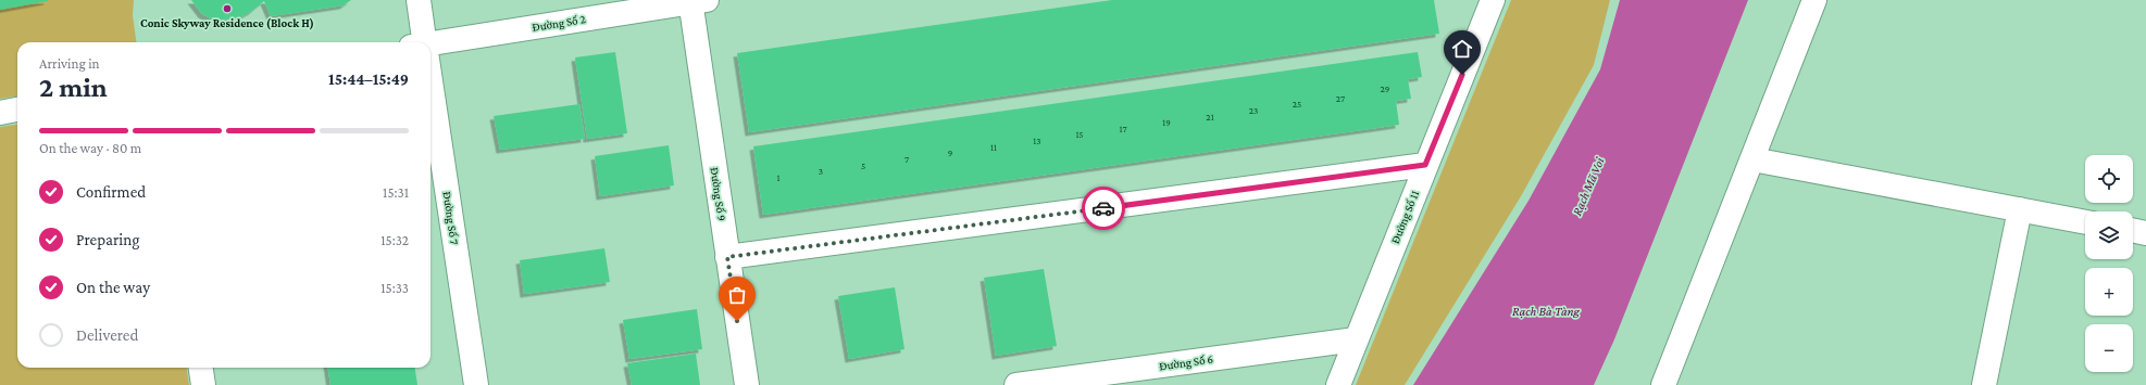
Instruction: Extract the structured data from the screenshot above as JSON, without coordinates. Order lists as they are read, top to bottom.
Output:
{
  "streets": {
    "street": [
      "Đường Số 2",
      "Đường Số 9",
      "Đường Số 11",
      "Đường Số 7",
      "Đường Số 6"
    ]
  },
  "crossings": [
    ["Đường Số 2", "Đường Số 9"],
    ["Đường Số 11", "Đường Số 6"]
  ],
  "water": ["Rạch Mã Voi", "Rạch Bà Tàng"],
  "places": ["Conic Skyway Residence (Block H)"],
  "house_numbers": [
    "29",
    "27",
    "25",
    "23",
    "21",
    "19",
    "17",
    "15",
    "13",
    "11",
    "9",
    "7",
    "5",
    "3",
    "1"
  ],
  "page": {
    "heading": ["2 min", "Arriving in", "15:44–15:49"],
    "bar": "On the way · 80 m",
    "map_buttons": ["+", "−"],
    "list": [
      ["Confirmed", "15:31"],
      ["Preparing", "15:32"],
      ["On the way", "15:33"],
      "Delivered"
    ]
  }
}
